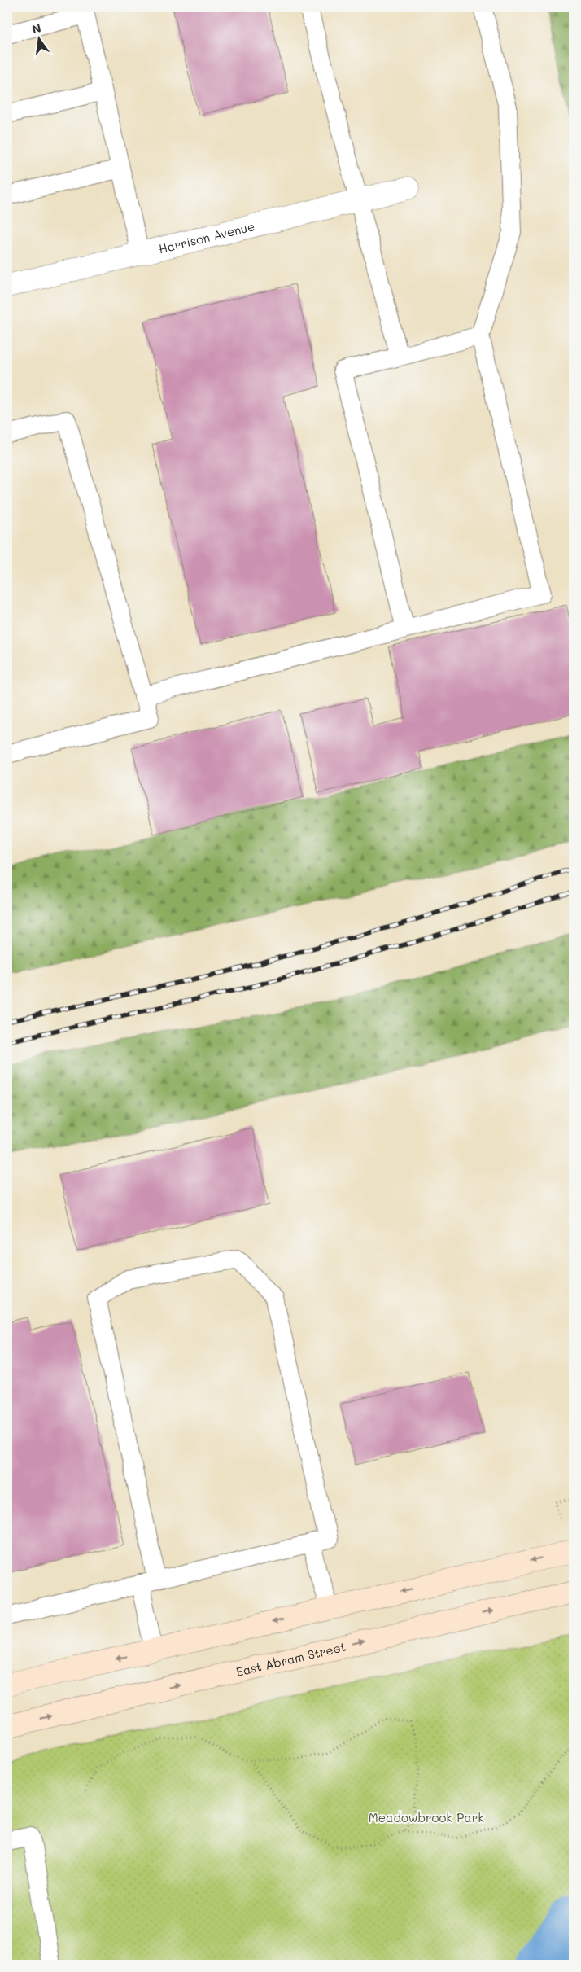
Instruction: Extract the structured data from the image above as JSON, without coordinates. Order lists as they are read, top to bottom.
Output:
{
  "streets": {
    "main road": ["East Abram Street"],
    "street": ["Harrison Avenue"]
  },
  "parks": ["Meadowbrook Park"],
  "north": "top"
}
